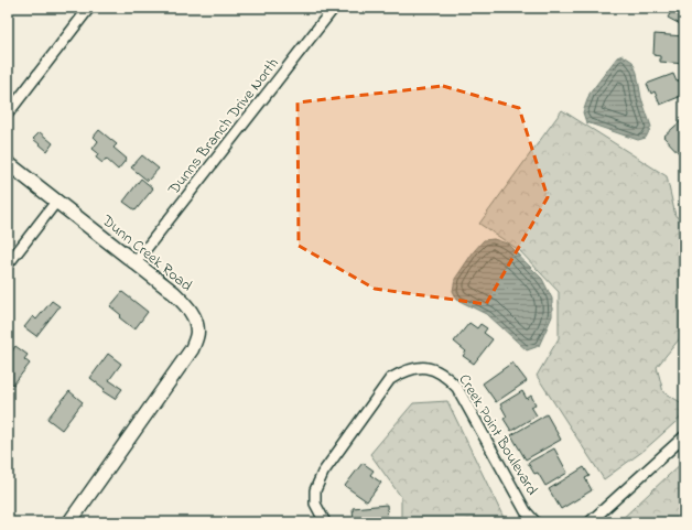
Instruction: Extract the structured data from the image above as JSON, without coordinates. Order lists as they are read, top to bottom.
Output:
{
  "streets": {
    "street": ["Dunns Branch Drive North", "Dunn Creek Road", "Creek Point Boulevard"]
  },
  "crossings": [
    ["Dunns Branch Drive North", "Dunn Creek Road"]
  ]
}
